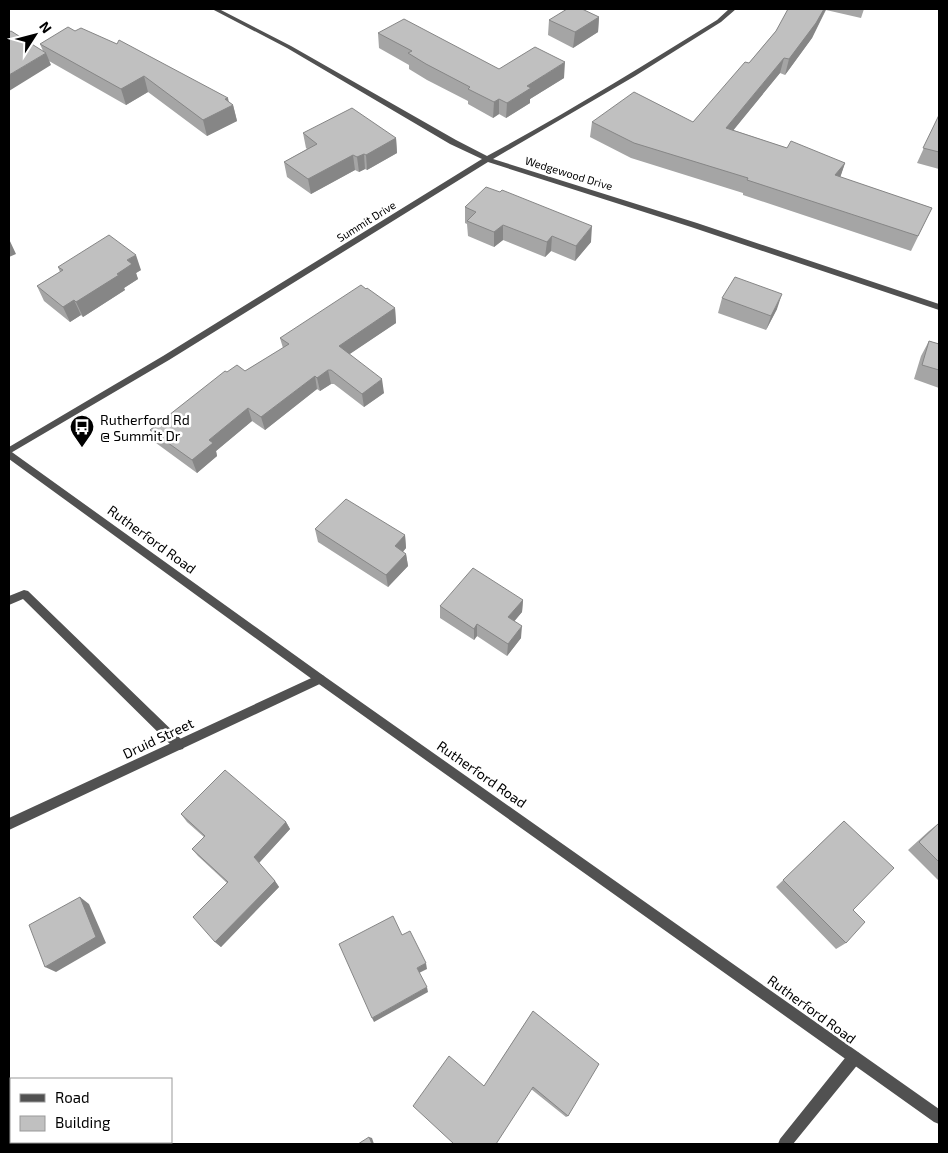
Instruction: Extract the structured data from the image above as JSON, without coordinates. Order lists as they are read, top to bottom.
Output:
{
  "streets": {
    "street": [
      "Wedgewood Drive",
      "Summit Drive",
      "Rutherford Road",
      "Druid Street"
    ]
  },
  "crossings": [
    ["Wedgewood Drive", "Summit Drive"],
    ["Summit Drive", "Rutherford Road"],
    ["Rutherford Road", "Druid Street"]
  ],
  "places": {
    "bus stop": ["Rutherford Rd @ Summit Dr"]
  },
  "legend": ["Road", "Building"],
  "north": "top right"
}
